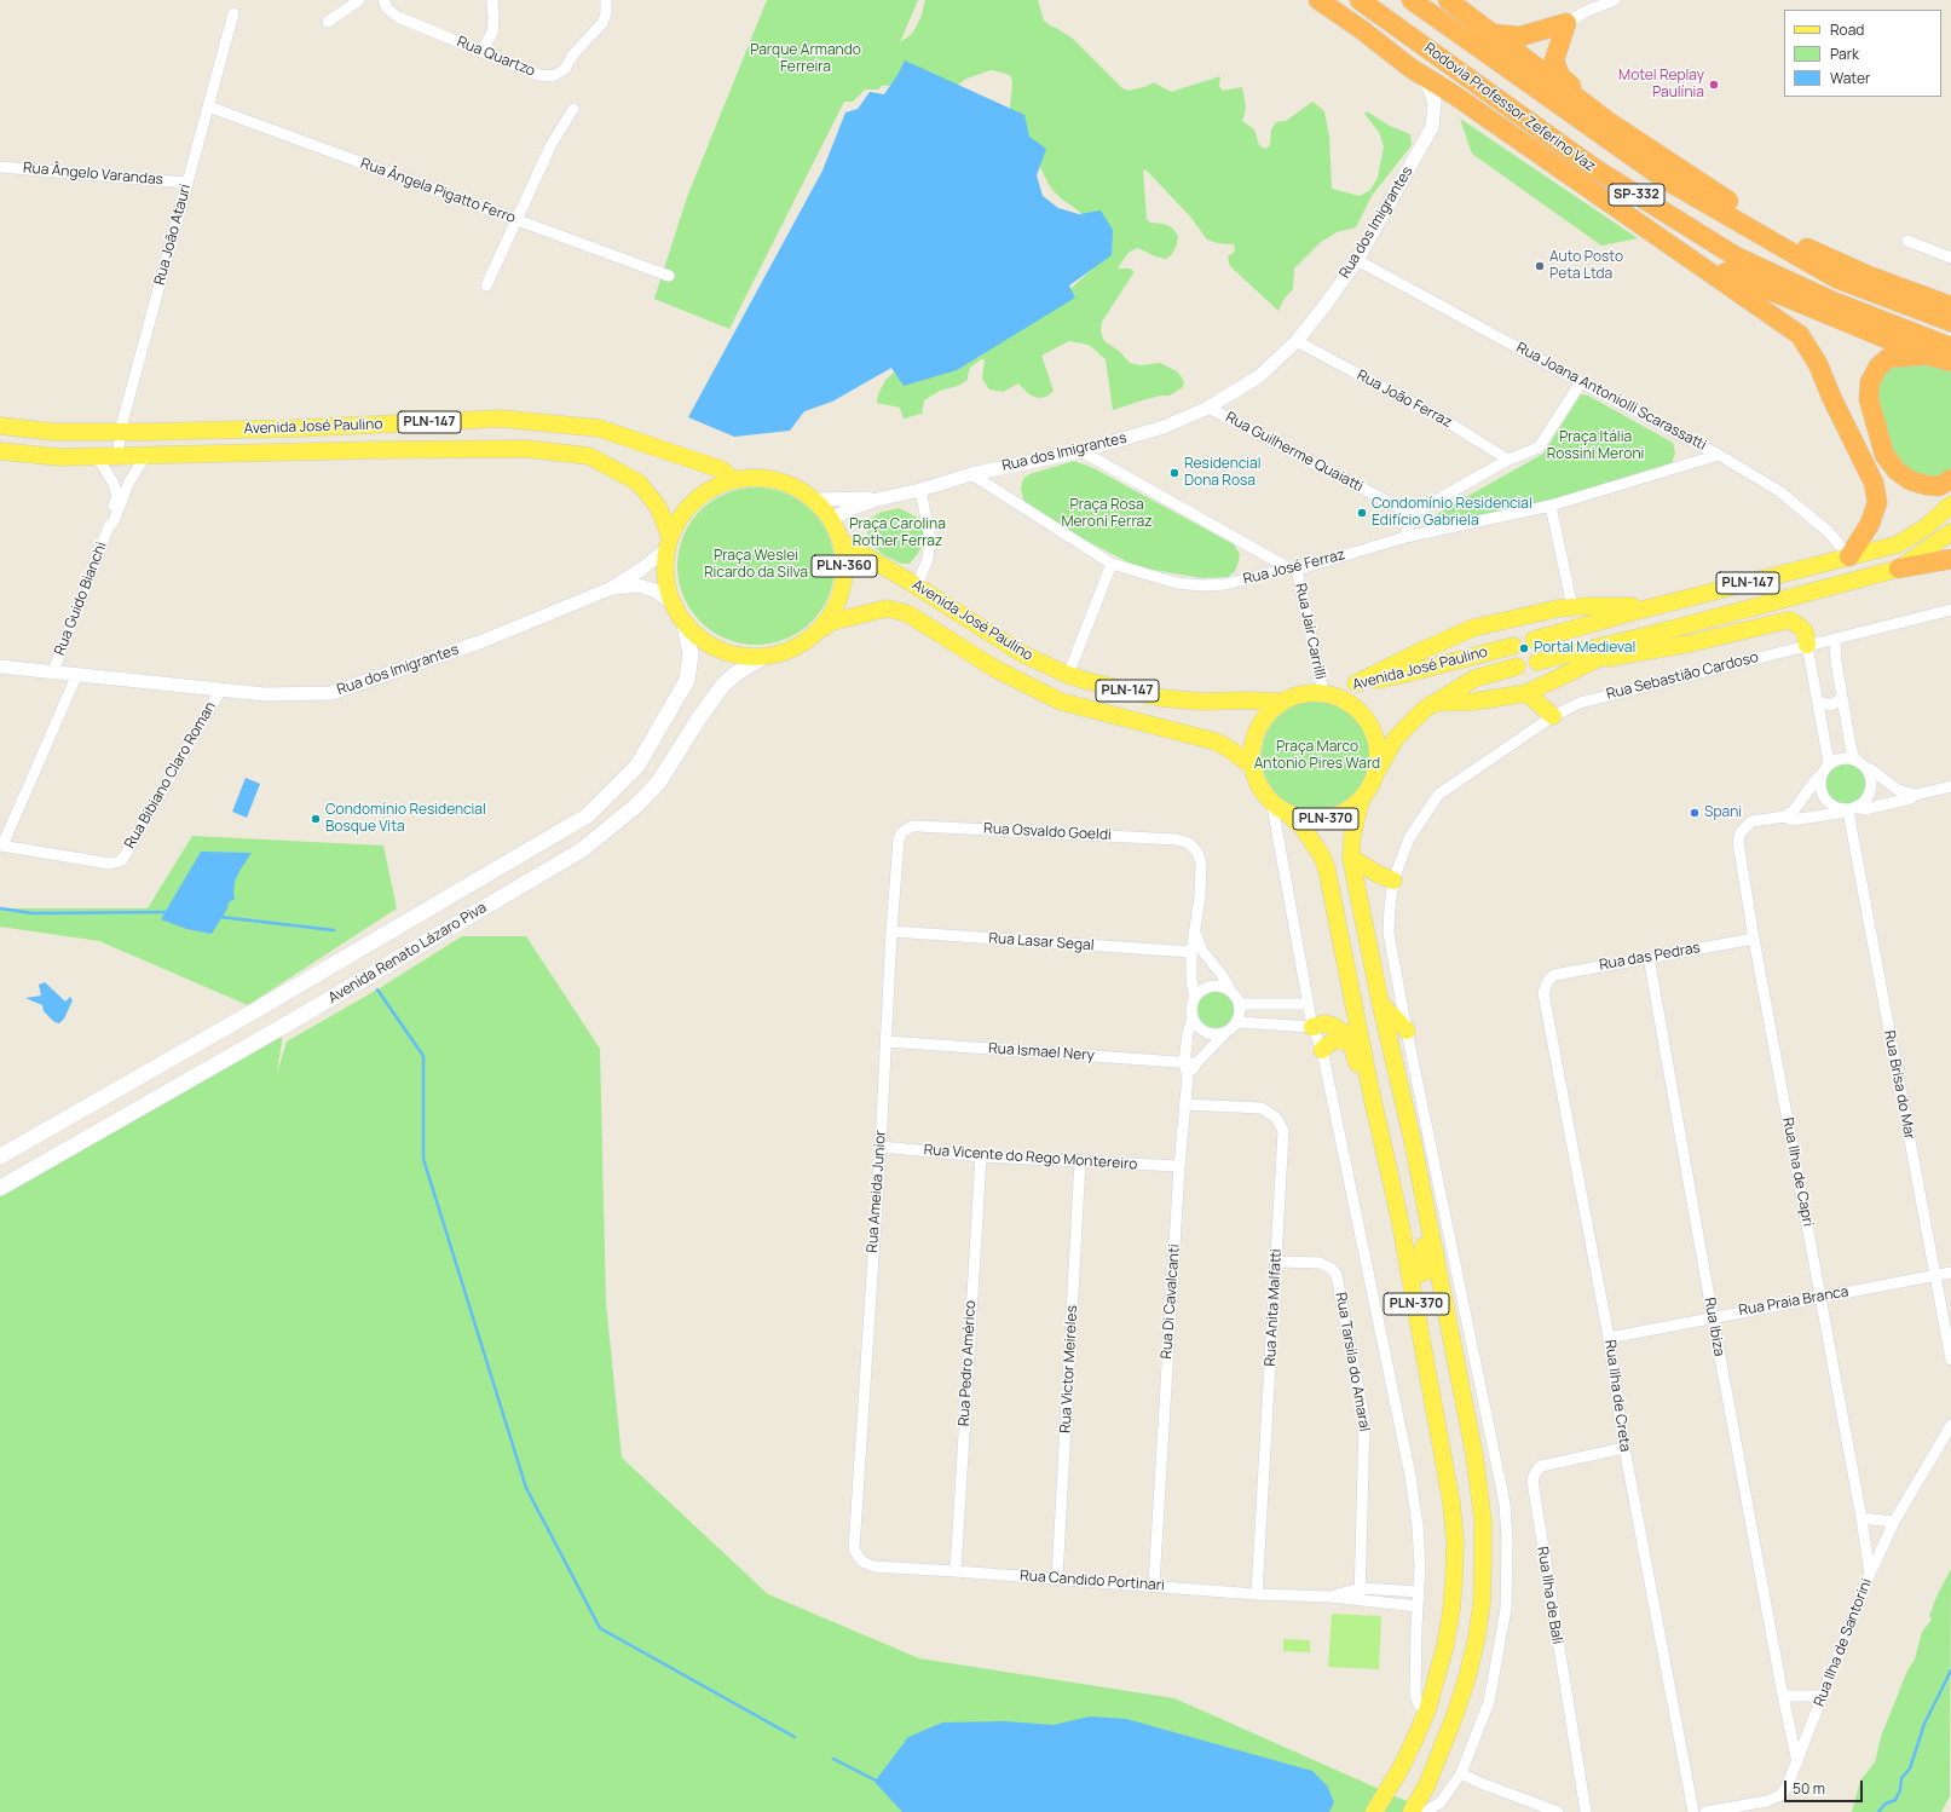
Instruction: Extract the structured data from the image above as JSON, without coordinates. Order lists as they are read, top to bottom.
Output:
{
  "streets": {
    "highway": ["Rodovia Professor Zeferino Vaz", "SP-332"],
    "main road": [
      "PLN-147",
      "Avenida José Paulino",
      "PLN-360",
      "PLN-370",
      "Avenida Renato Lázaro Piva"
    ],
    "street": [
      "Rua Quartzo",
      "Rua Ângelo Varandas",
      "Rua Ângela Pigatto Ferro",
      "Rua dos Imigrantes",
      "Rua João Atauri",
      "Rua Joana Antoniolli Scarassatti",
      "Rua João Ferraz",
      "Rua Guilherme Quaiatti",
      "Rua José Ferraz",
      "Rua Guido Bianchi",
      "Rua Jair Carrilli",
      "Rua Sebastião Cardoso",
      "Rua Bibiano Claro Roman",
      "Rua Osvaldo Goeldi",
      "Rua Lasar Segal",
      "Rua das Pedras",
      "Rua Ismael Nery",
      "Rua Brisa do Mar",
      "Rua Vicente do Rego Montereiro",
      "Rua Ilha de Capri",
      "Rua Ameida Junior",
      "Rua Di Cavalcanti",
      "Rua Praia Branca",
      "Rua Anita Malfatti",
      "Rua Ibiza",
      "Rua Tarsila do Amaral",
      "Rua Pedro Américo",
      "Rua Victor Meireles",
      "Rua Ilha de Creta",
      "Rua Candido Portinari",
      "Rua Ilha de Bali",
      "Rua Ilha de Santorini"
    ]
  },
  "crossings": [
    ["Rua Ângelo Varandas", "Rua João Atauri"],
    ["Rua Ângela Pigatto Ferro", "Rua João Atauri"],
    ["Rua dos Imigrantes", "Rua Joana Antoniolli Scarassatti"],
    ["Rua dos Imigrantes", "Rua João Ferraz"],
    ["Rua dos Imigrantes", "Avenida José Paulino"],
    ["Rua dos Imigrantes", "Rua Guilherme Quaiatti"],
    ["Rua dos Imigrantes", "PLN-360"],
    ["Rua dos Imigrantes", "Rua José Ferraz"],
    ["Rua dos Imigrantes", "Rua Guido Bianchi"],
    ["Rua dos Imigrantes", "Rua Bibiano Claro Roman"],
    ["Rua João Atauri", "Avenida José Paulino"],
    ["Rua Joana Antoniolli Scarassatti", "PLN-147"],
    ["Rua Joana Antoniolli Scarassatti", "Rua José Ferraz"],
    ["Avenida José Paulino", "PLN-360"],
    ["Avenida José Paulino", "Rua Guido Bianchi"],
    ["Avenida José Paulino", "Rua Jair Carrilli"],
    ["Avenida José Paulino", "PLN-370"],
    ["PLN-360", "Avenida Renato Lázaro Piva"],
    ["Rua José Ferraz", "Rua Jair Carrilli"],
    ["Rua Jair Carrilli", "PLN-370"],
    ["Rua Osvaldo Goeldi", "Rua Ameida Junior"],
    ["Rua Lasar Segal", "Rua Ameida Junior"],
    ["Rua das Pedras", "Rua Ilha de Capri"],
    ["Rua das Pedras", "Rua Ibiza"],
    ["Rua das Pedras", "Rua Ilha de Creta"],
    ["Rua Ismael Nery", "Rua Ameida Junior"],
    ["Rua Ismael Nery", "Rua Di Cavalcanti"],
    ["Rua Brisa do Mar", "Rua Praia Branca"],
    ["Rua Vicente do Rego Montereiro", "Rua Ameida Junior"],
    ["Rua Vicente do Rego Montereiro", "Rua Di Cavalcanti"],
    ["Rua Vicente do Rego Montereiro", "Rua Pedro Américo"],
    ["Rua Vicente do Rego Montereiro", "Rua Victor Meireles"],
    ["Rua Ilha de Capri", "Rua Praia Branca"],
    ["Rua Ilha de Capri", "Rua Ilha de Santorini"],
    ["Rua Ameida Junior", "Rua Candido Portinari"],
    ["Rua Di Cavalcanti", "Rua Anita Malfatti"],
    ["Rua Di Cavalcanti", "Rua Candido Portinari"],
    ["Rua Praia Branca", "Rua Ibiza"],
    ["Rua Praia Branca", "Rua Ilha de Creta"],
    ["Rua Anita Malfatti", "Rua Tarsila do Amaral"],
    ["Rua Anita Malfatti", "Rua Candido Portinari"],
    ["Rua Ibiza", "Rua Ilha de Santorini"],
    ["Rua Tarsila do Amaral", "Rua Candido Portinari"],
    ["Rua Pedro Américo", "Rua Candido Portinari"],
    ["Rua Victor Meireles", "Rua Candido Portinari"],
    ["Rua Ilha de Creta", "Rua Ilha de Bali"]
  ],
  "parks": [
    "Parque Armando Ferreira",
    "Praça Itália Rossini Meroni",
    "Praça Rosa Meroni Ferraz",
    "Praça Carolina Rother Ferraz",
    "Praça Weslei Ricardo da Silva",
    "Praça Marco Antonio Pires Ward"
  ],
  "places": [
    "Motel Replay Paulínia",
    "Auto Posto Peta Ltda",
    "Residencial Dona Rosa",
    "Condomínio Residencial Edifício Gabriela",
    "Portal Medieval",
    "Spani",
    "Condomínio Residencial Bosque Vita"
  ],
  "legend": ["Road", "Park", "Water"],
  "scale_bar": "50 m"
}
